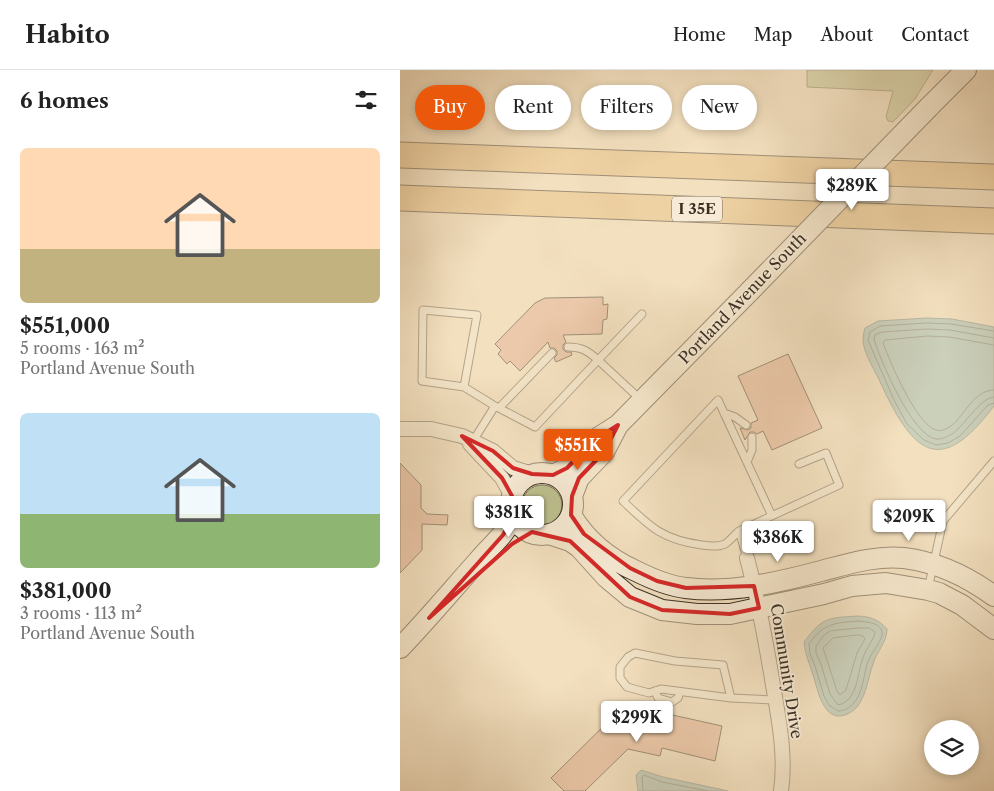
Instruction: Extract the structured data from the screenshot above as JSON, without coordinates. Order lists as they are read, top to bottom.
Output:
{
  "streets": {
    "highway": ["I 35E"],
    "street": ["Portland Avenue South", "Community Drive"]
  },
  "page": {
    "header": "Habito",
    "nav": [
      "Home",
      "Map",
      "About",
      "Contact"
    ],
    "heading": "6 homes",
    "chip": [
      "Buy",
      "Rent",
      "Filters",
      "New"
    ],
    "list": [
      {
        "name": "$551,000",
        "note": "5 rooms · 163 m² · Portland Avenue South"
      },
      {
        "name": "$381,000",
        "note": "3 rooms · 113 m² · Portland Avenue South"
      }
    ],
    "price": [
      "$289K",
      "$551K",
      "$381K",
      "$209K",
      "$386K",
      "$299K"
    ]
  }
}
